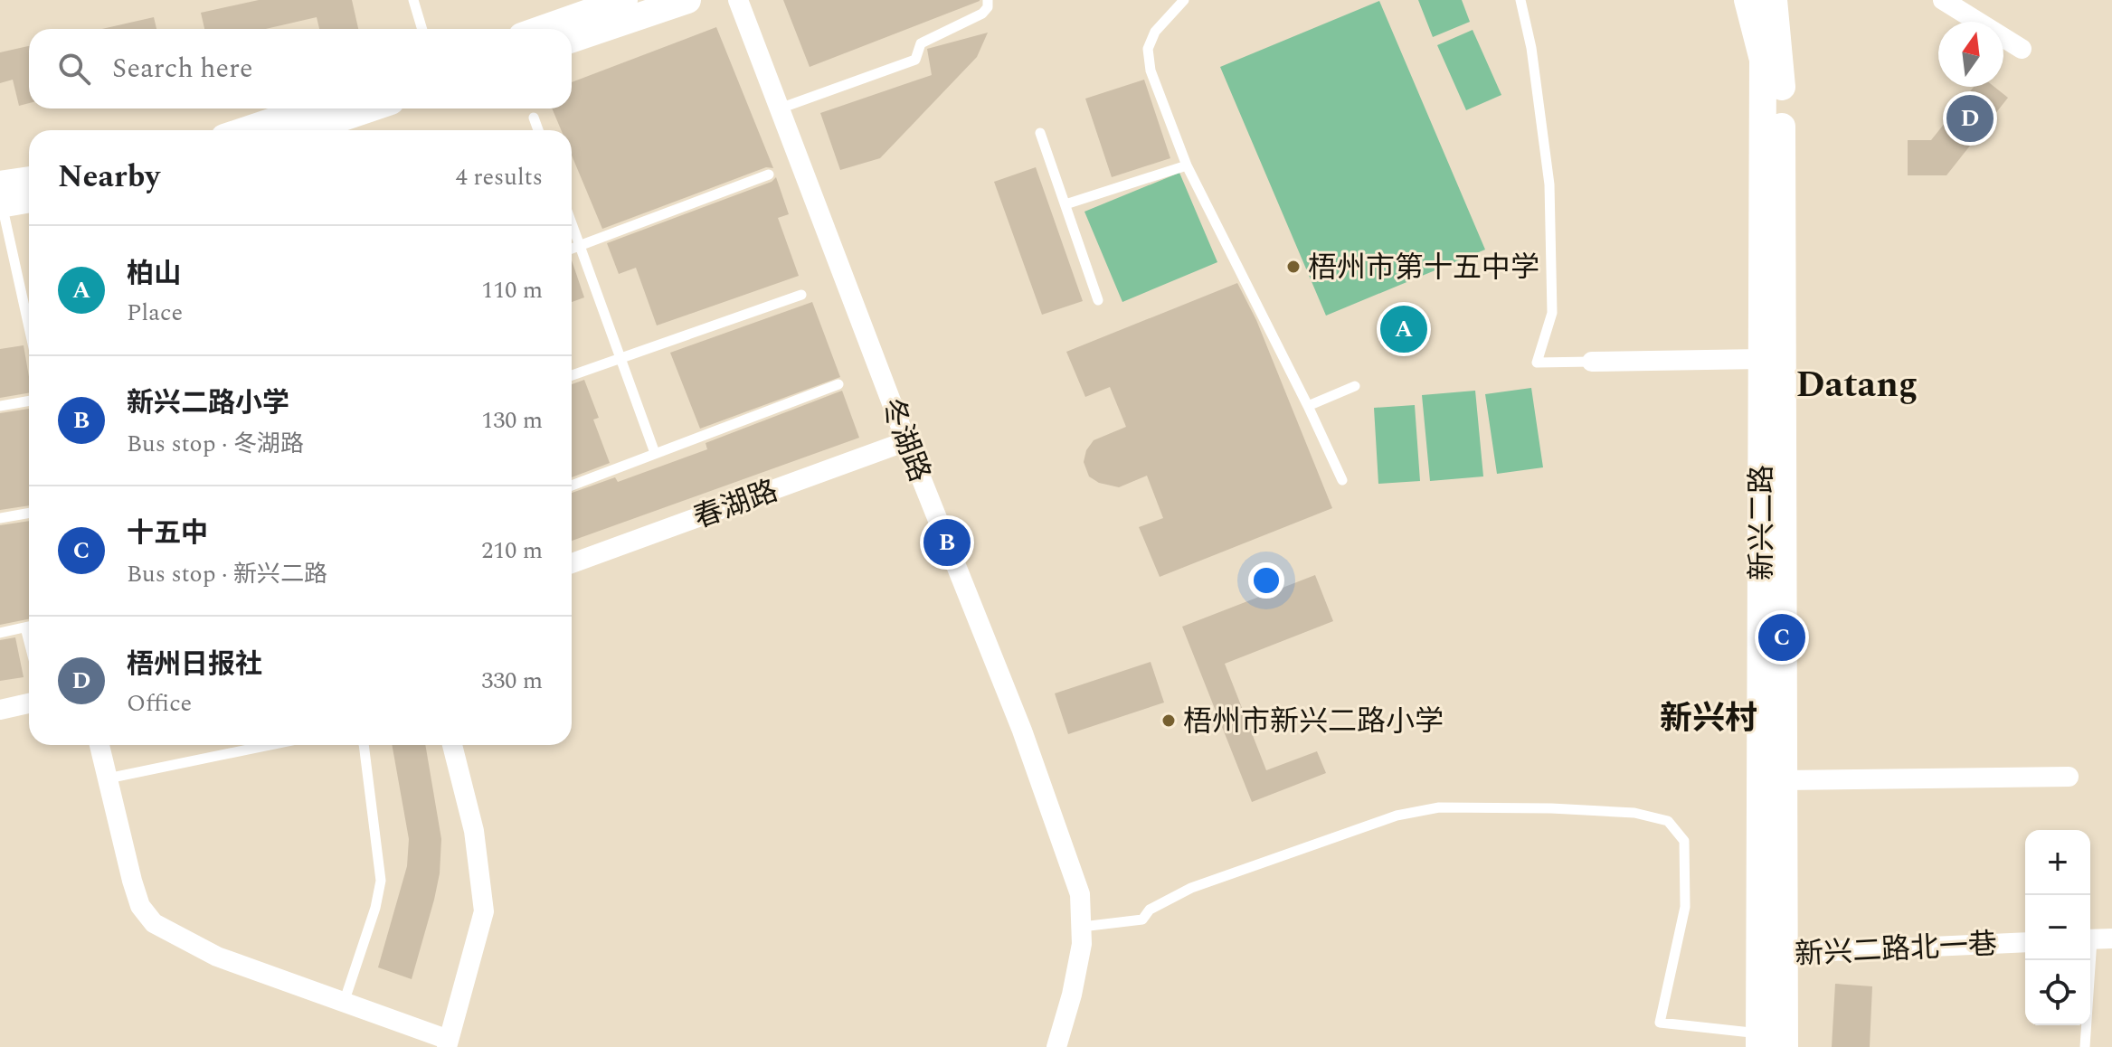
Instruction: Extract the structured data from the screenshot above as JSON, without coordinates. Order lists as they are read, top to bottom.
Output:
{
  "streets": {
    "main road": ["新兴二路"],
    "street": ["冬湖路", "春湖路", "新兴二路北一巷"]
  },
  "crossings": [
    ["冬湖路", "春湖路"],
    ["新兴二路", "新兴二路北一巷"]
  ],
  "districts": ["Datang", "新兴村"],
  "places": ["梧州市第十五中学", "梧州市新兴二路小学"],
  "north": "top",
  "page": {
    "search": "Search here",
    "pins": [
      "D",
      "A",
      "B",
      "C"
    ],
    "heading": ["Nearby", "4 results"],
    "list": [
      {
        "mark": "A",
        "name": "柏山",
        "note": "Place",
        "value": "110 m"
      },
      {
        "mark": "B",
        "name": "新兴二路小学",
        "note": "Bus stop · 冬湖路",
        "value": "130 m"
      },
      {
        "mark": "C",
        "name": "十五中",
        "note": "Bus stop · 新兴二路",
        "value": "210 m"
      },
      {
        "mark": "D",
        "name": "梧州日报社",
        "note": "Office",
        "value": "330 m"
      }
    ],
    "map_buttons": ["+", "−"]
  }
}
